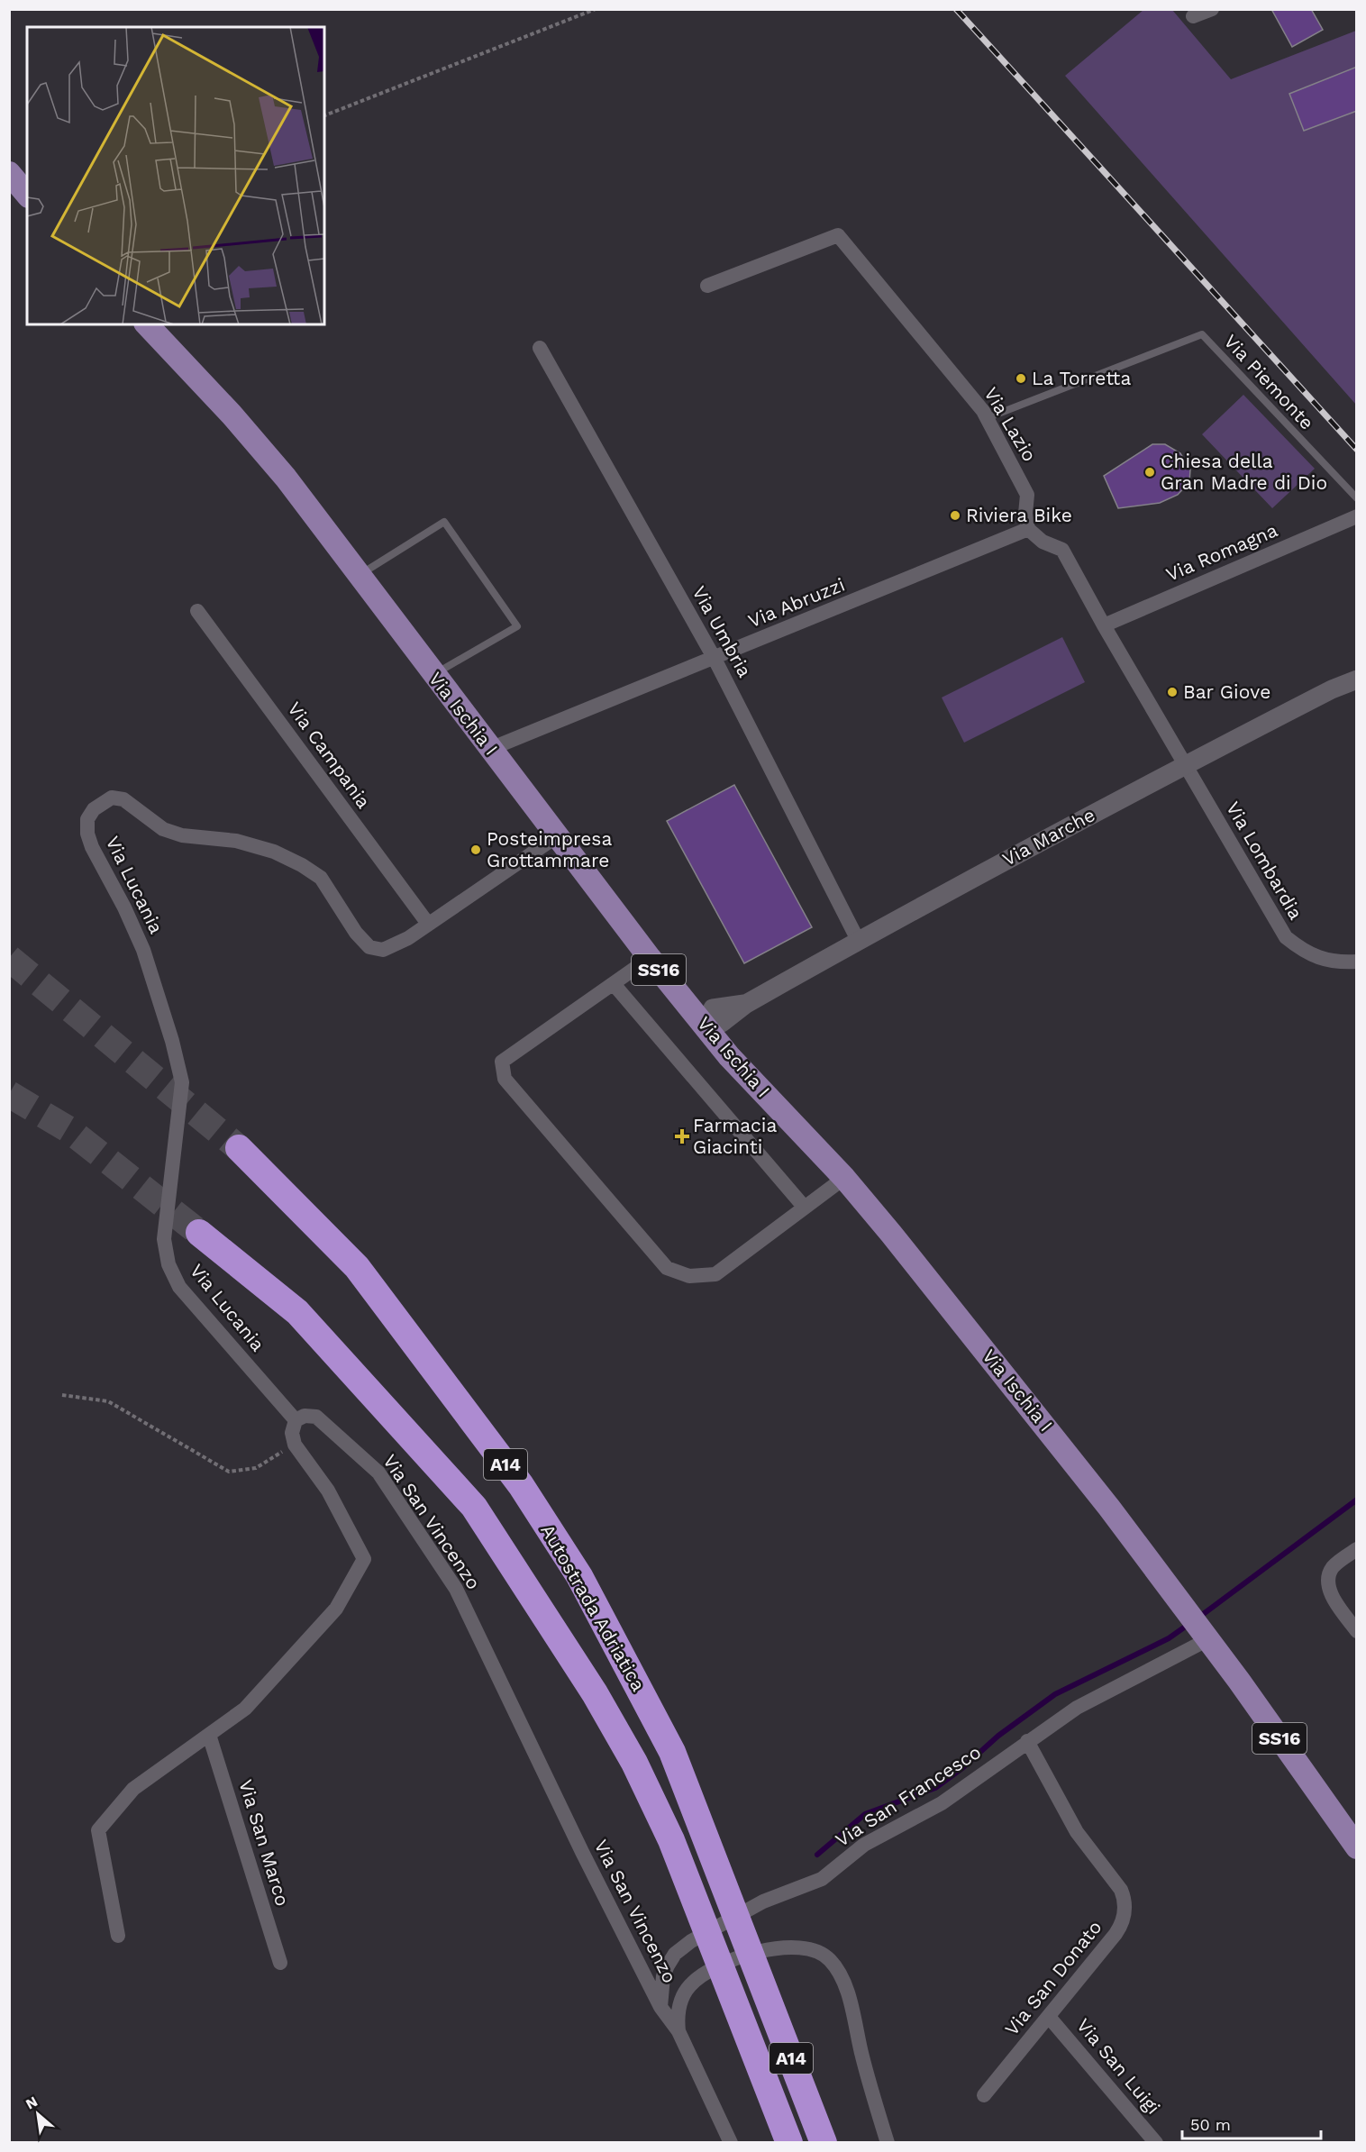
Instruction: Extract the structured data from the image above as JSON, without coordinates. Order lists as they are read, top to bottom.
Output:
{
  "streets": {
    "highway": ["A14", "Autostrada Adriatica"],
    "main road": ["Via Ischia I", "SS16"],
    "street": [
      "Via Lazio",
      "Via Romagna",
      "Via Abruzzi",
      "Via Umbria",
      "Via Campania",
      "Via Marche",
      "Via Lombardia",
      "Via Lucania",
      "Via San Vincenzo",
      "Via San Francesco",
      "Via San Marco",
      "Via San Donato",
      "Via San Luigi"
    ],
    "lane": ["Via Piemonte"]
  },
  "crossings": [
    ["Via Piemonte", "Via Lazio"],
    ["Via Lazio", "Via Abruzzi"],
    ["Via Abruzzi", "Via Umbria"],
    ["Via Abruzzi", "Via Ischia I"],
    ["Via Umbria", "Via Marche"],
    ["Via Ischia I", "Via Marche"],
    ["Via Ischia I", "Via Lucania"],
    ["Via Ischia I", "Via San Francesco"],
    ["Via Campania", "Via Lucania"],
    ["Via Marche", "Via Lombardia"],
    ["Via Lucania", "Via San Vincenzo"],
    ["Via San Vincenzo", "Via San Francesco"],
    ["Via San Francesco", "Via San Donato"],
    ["Via San Donato", "Via San Luigi"]
  ],
  "places": {
    "other": [
      "La Torretta",
      "Chiesa della Gran Madre di Dio",
      "Riviera Bike",
      "Bar Giove",
      "Posteimpresa Grottammare"
    ],
    "health": ["Farmacia Giacinti"]
  },
  "scale_bar": "50 m",
  "north": "top left"
}
